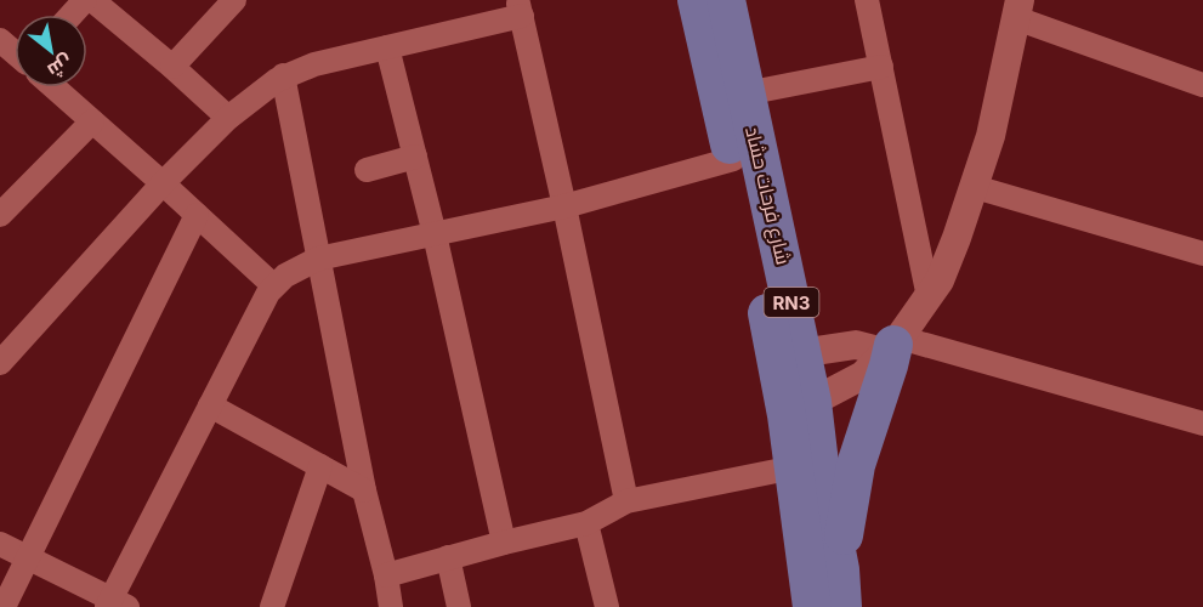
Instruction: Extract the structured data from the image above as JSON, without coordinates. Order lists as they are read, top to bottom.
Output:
{
  "streets": {
    "main road": ["شارع فرحات حشاد", "RN3"]
  },
  "north": "bottom right"
}
